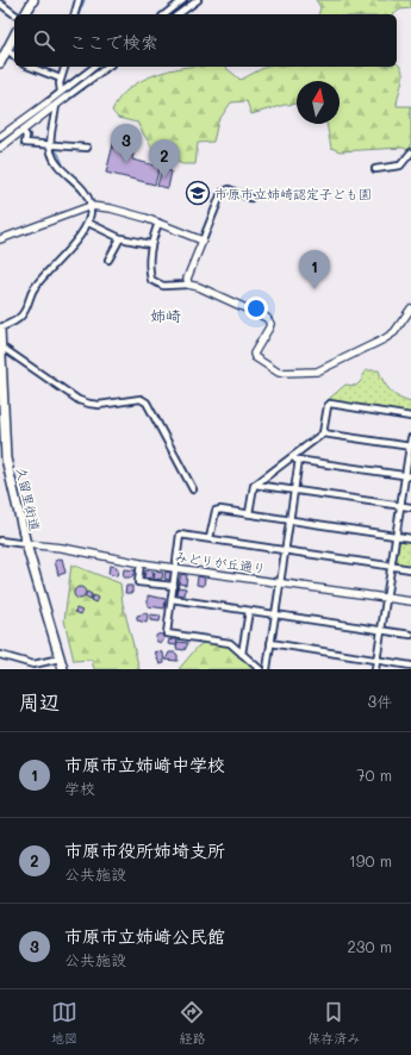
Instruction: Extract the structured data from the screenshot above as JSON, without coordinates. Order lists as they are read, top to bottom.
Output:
{
  "streets": {
    "main road": ["久留里街道"],
    "street": ["みどりが丘通り"]
  },
  "crossings": [
    ["久留里街道", "みどりが丘通り"]
  ],
  "districts": ["姉崎"],
  "places": {
    "school or university": ["市原市立姉崎認定子ども園"]
  },
  "north": "top",
  "page": {
    "search": "ここで検索",
    "pins": ["3", "2", "1"],
    "heading": ["周辺", "3件"],
    "list": [
      {
        "mark": "1",
        "name": "市原市立姉崎中学校",
        "note": "学校",
        "value": "70 m"
      },
      {
        "mark": "2",
        "name": "市原市役所姉埼支所",
        "note": "公共施設",
        "value": "190 m"
      },
      {
        "mark": "3",
        "name": "市原市立姉崎公民館",
        "note": "公共施設",
        "value": "230 m"
      }
    ],
    "nav": ["地図", "経路", "保存済み"]
  }
}
